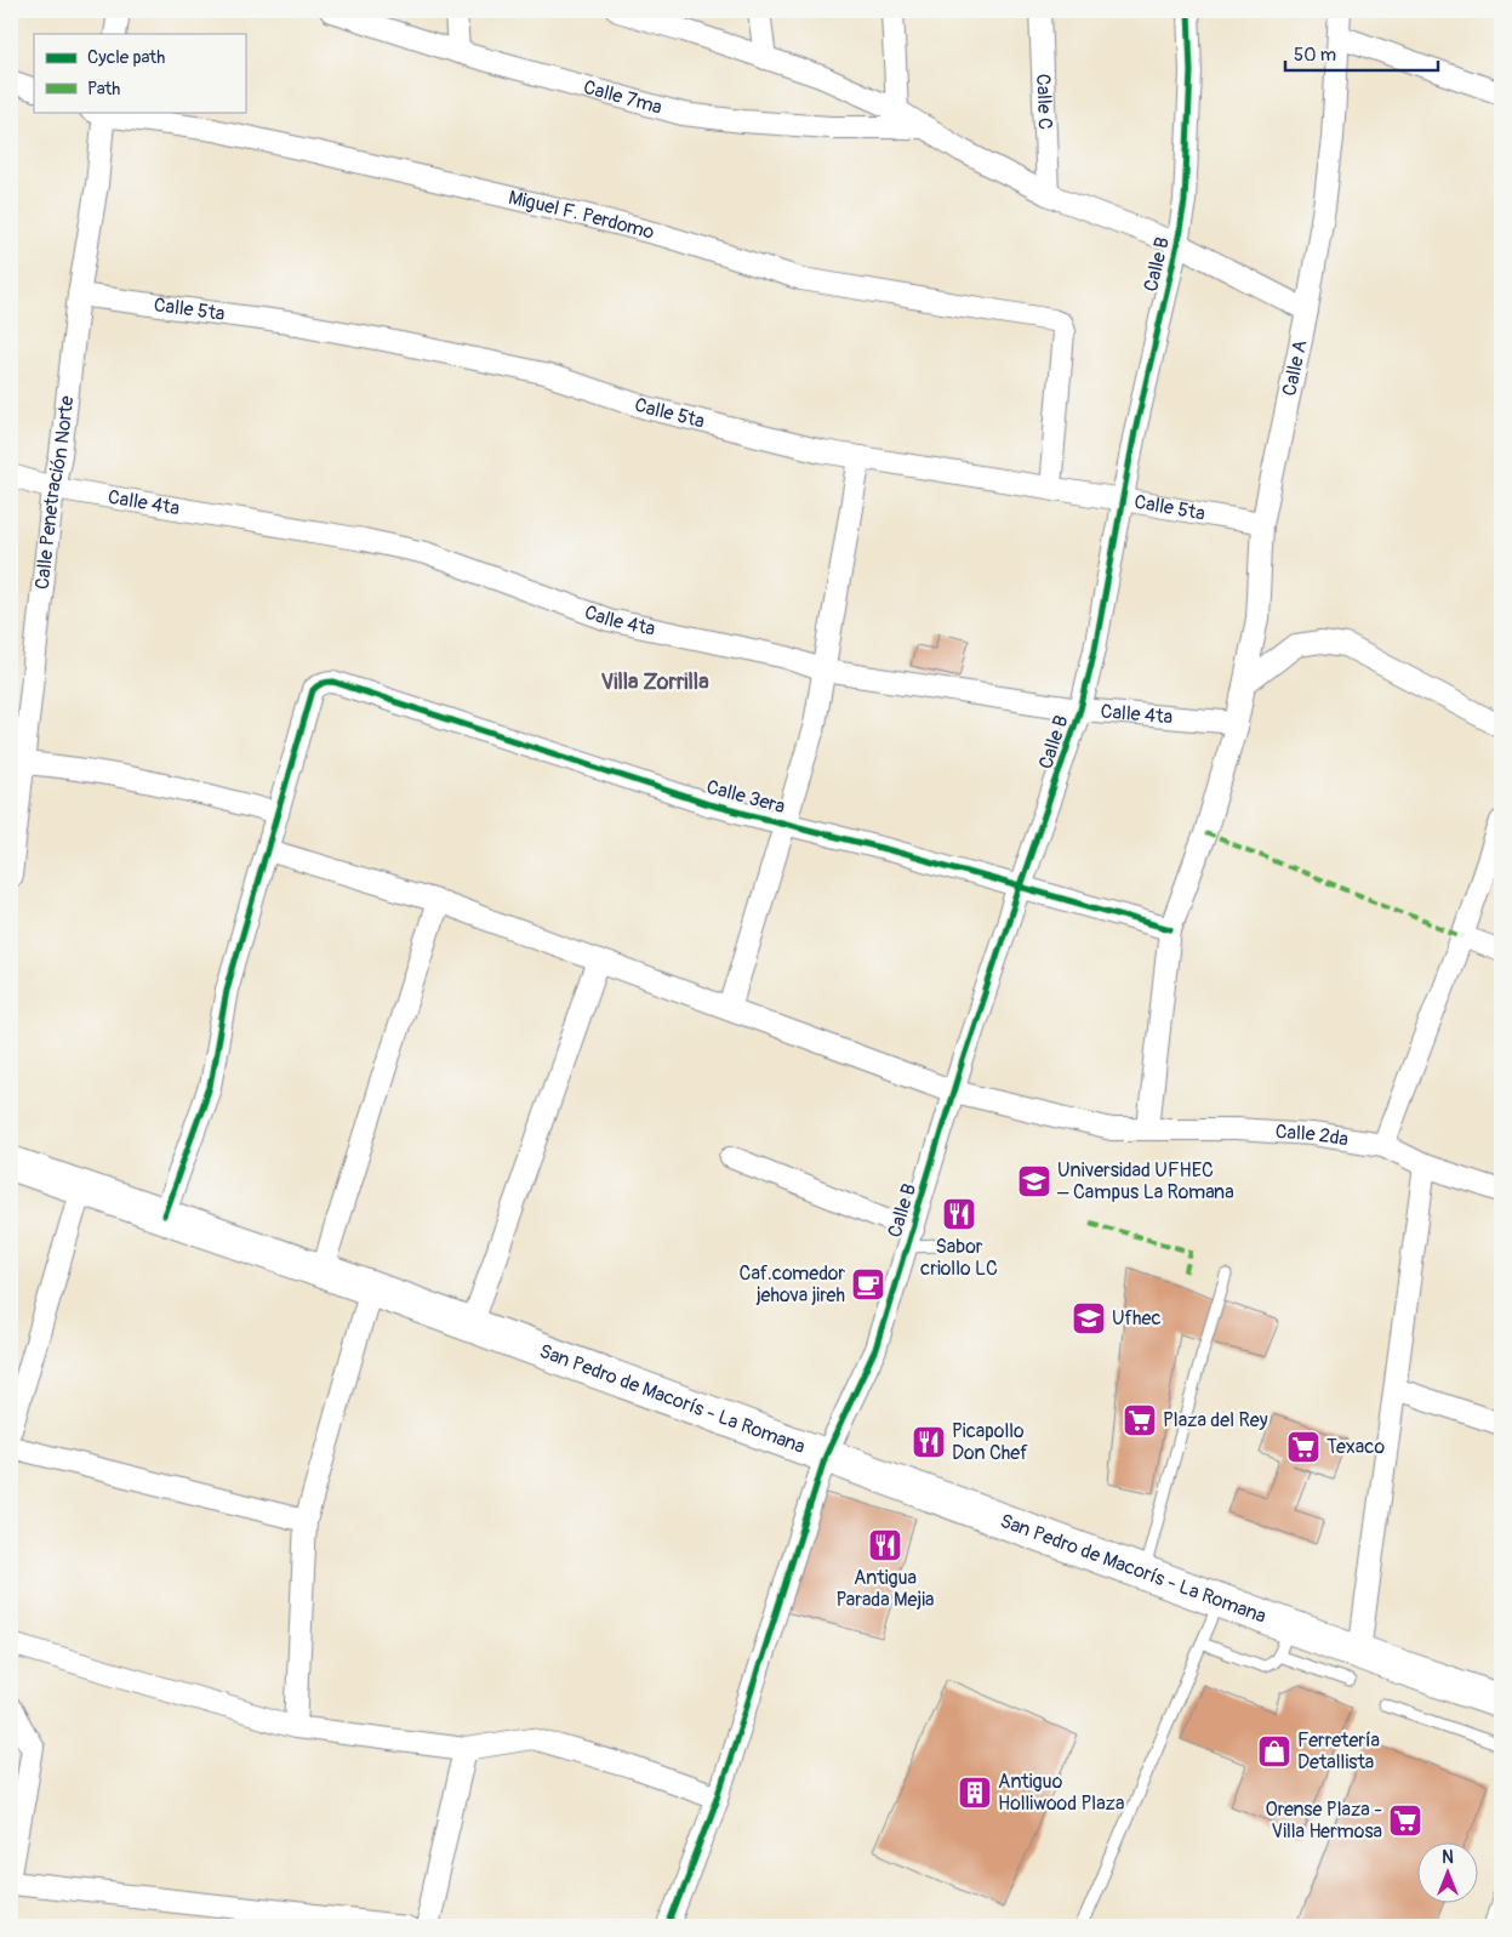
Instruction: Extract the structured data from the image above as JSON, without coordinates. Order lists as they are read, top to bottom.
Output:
{
  "streets": {
    "main road": ["San Pedro de Macorís - La Romana"],
    "street": [
      "Calle 7ma",
      "Calle C",
      "Miguel F. Perdomo",
      "Calle B",
      "Calle 5ta",
      "Calle A",
      "Calle Penetración Norte",
      "Calle 4ta",
      "Calle 3era",
      "Calle 2da"
    ]
  },
  "crossings": [
    ["Miguel F. Perdomo", "Calle 5ta"],
    ["Miguel F. Perdomo", "Calle Penetración Norte"],
    ["Calle B", "Calle 5ta"],
    ["Calle B", "Calle 4ta"],
    ["Calle B", "Calle 3era"],
    ["Calle B", "Calle 2da"],
    ["Calle B", "San Pedro de Macorís - La Romana"],
    ["Calle 5ta", "Calle A"],
    ["Calle 5ta", "Calle Penetración Norte"],
    ["Calle A", "Calle 4ta"],
    ["Calle A", "Calle 3era"],
    ["Calle A", "Calle 2da"],
    ["Calle Penetración Norte", "Calle 4ta"]
  ],
  "districts": ["Villa Zorrilla"],
  "places": {
    "school or university": ["Universidad UFHEC – Campus La Romana", "Ufhec"],
    "restaurant": ["Sabor criollo LC", "Picapollo Don Chef", "Antigua Parada Mejia"],
    "cafe": ["Caf.comedor jehova jireh"],
    "supermarket": ["Plaza del Rey", "Texaco", "Orense Plaza - Villa Hermosa"],
    "shop": ["Ferretería Detallista"],
    "building": ["Antiguo Holliwood Plaza"]
  },
  "legend": ["Cycle path", "Path"],
  "scale_bar": "50 m",
  "north": "top"
}
